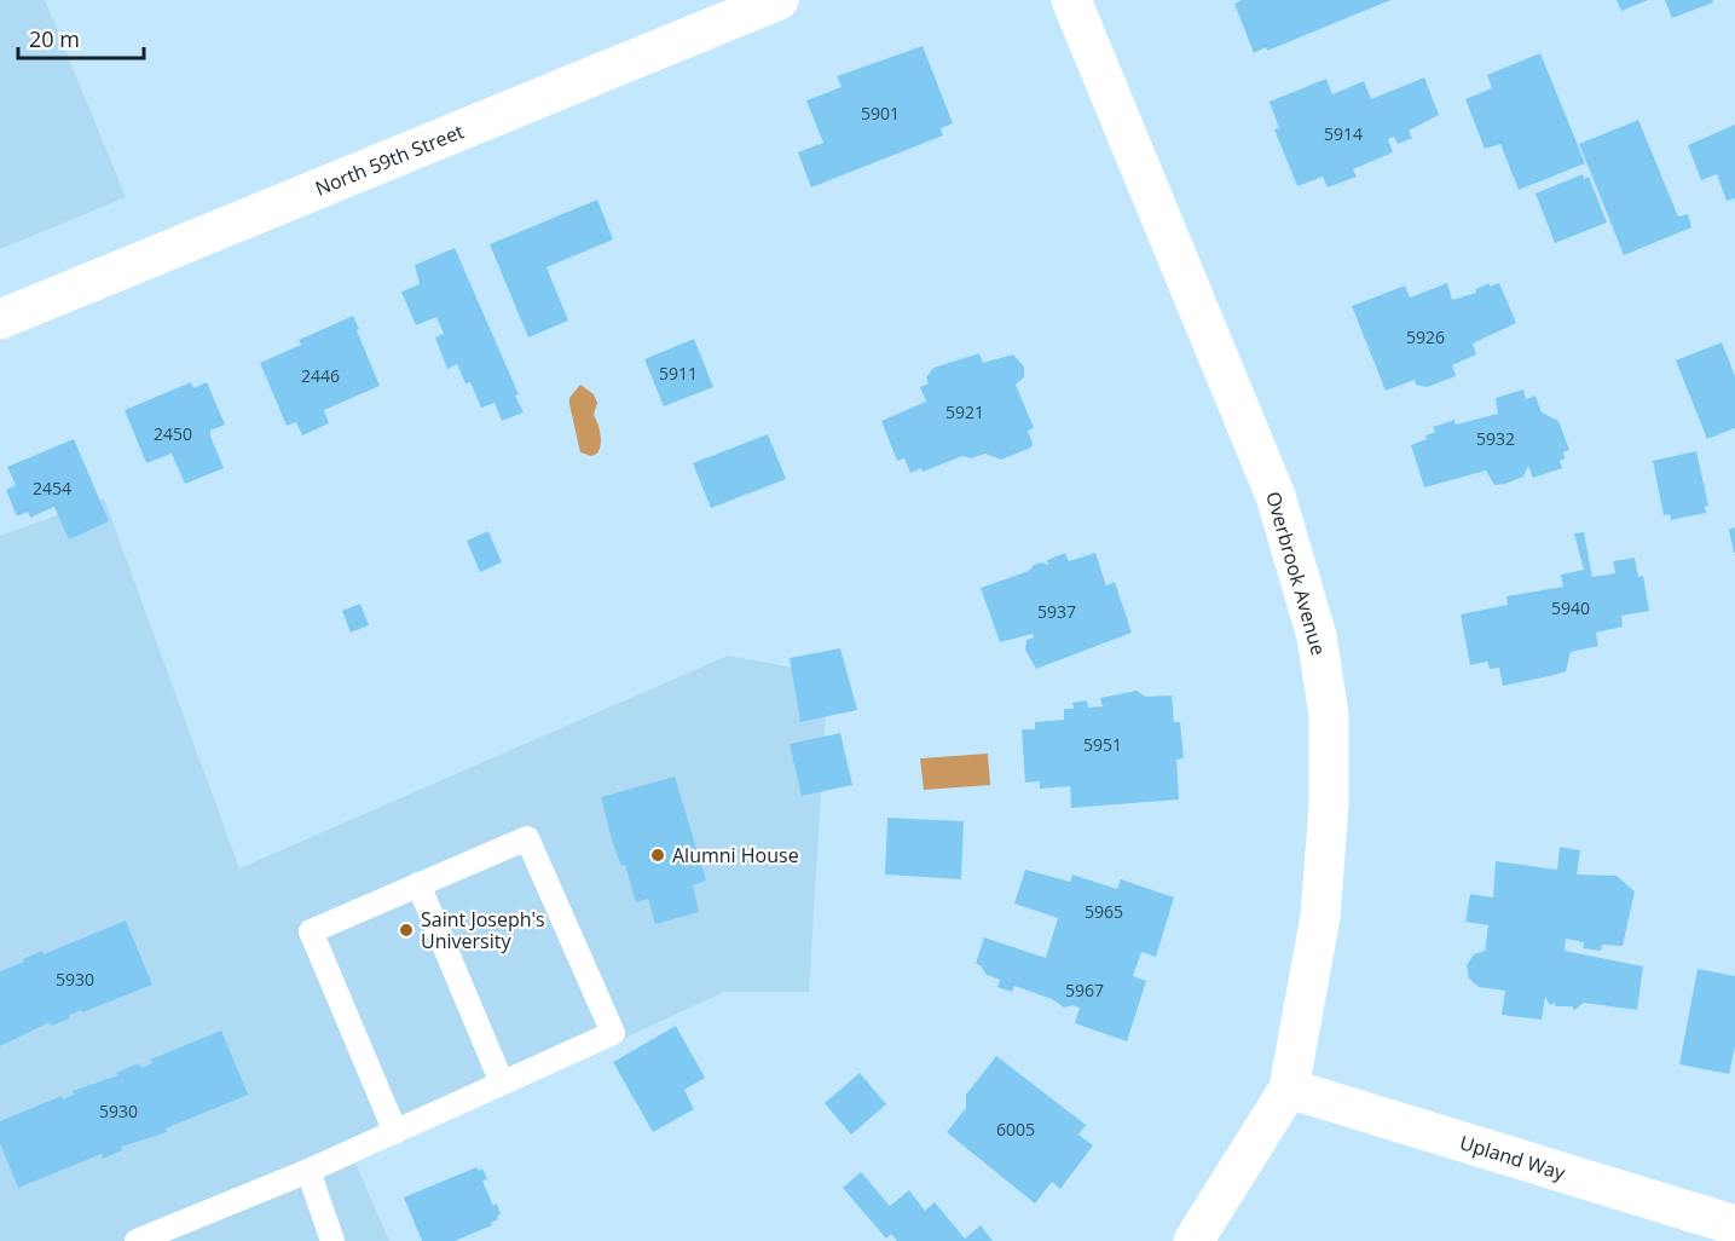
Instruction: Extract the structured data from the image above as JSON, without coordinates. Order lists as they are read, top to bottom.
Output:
{
  "streets": {
    "street": ["North 59th Street", "Overbrook Avenue", "Upland Way"]
  },
  "crossings": [
    ["Overbrook Avenue", "Upland Way"]
  ],
  "places": ["Alumni House", "Saint Joseph's University"],
  "house_numbers": [
    "5901",
    "5914",
    "5926",
    "5911",
    "2446",
    "5921",
    "2450",
    "5932",
    "2454",
    "5940",
    "5937",
    "5951",
    "5965",
    "5930",
    "5967",
    "5930",
    "6005"
  ],
  "scale_bar": "20 m"
}
